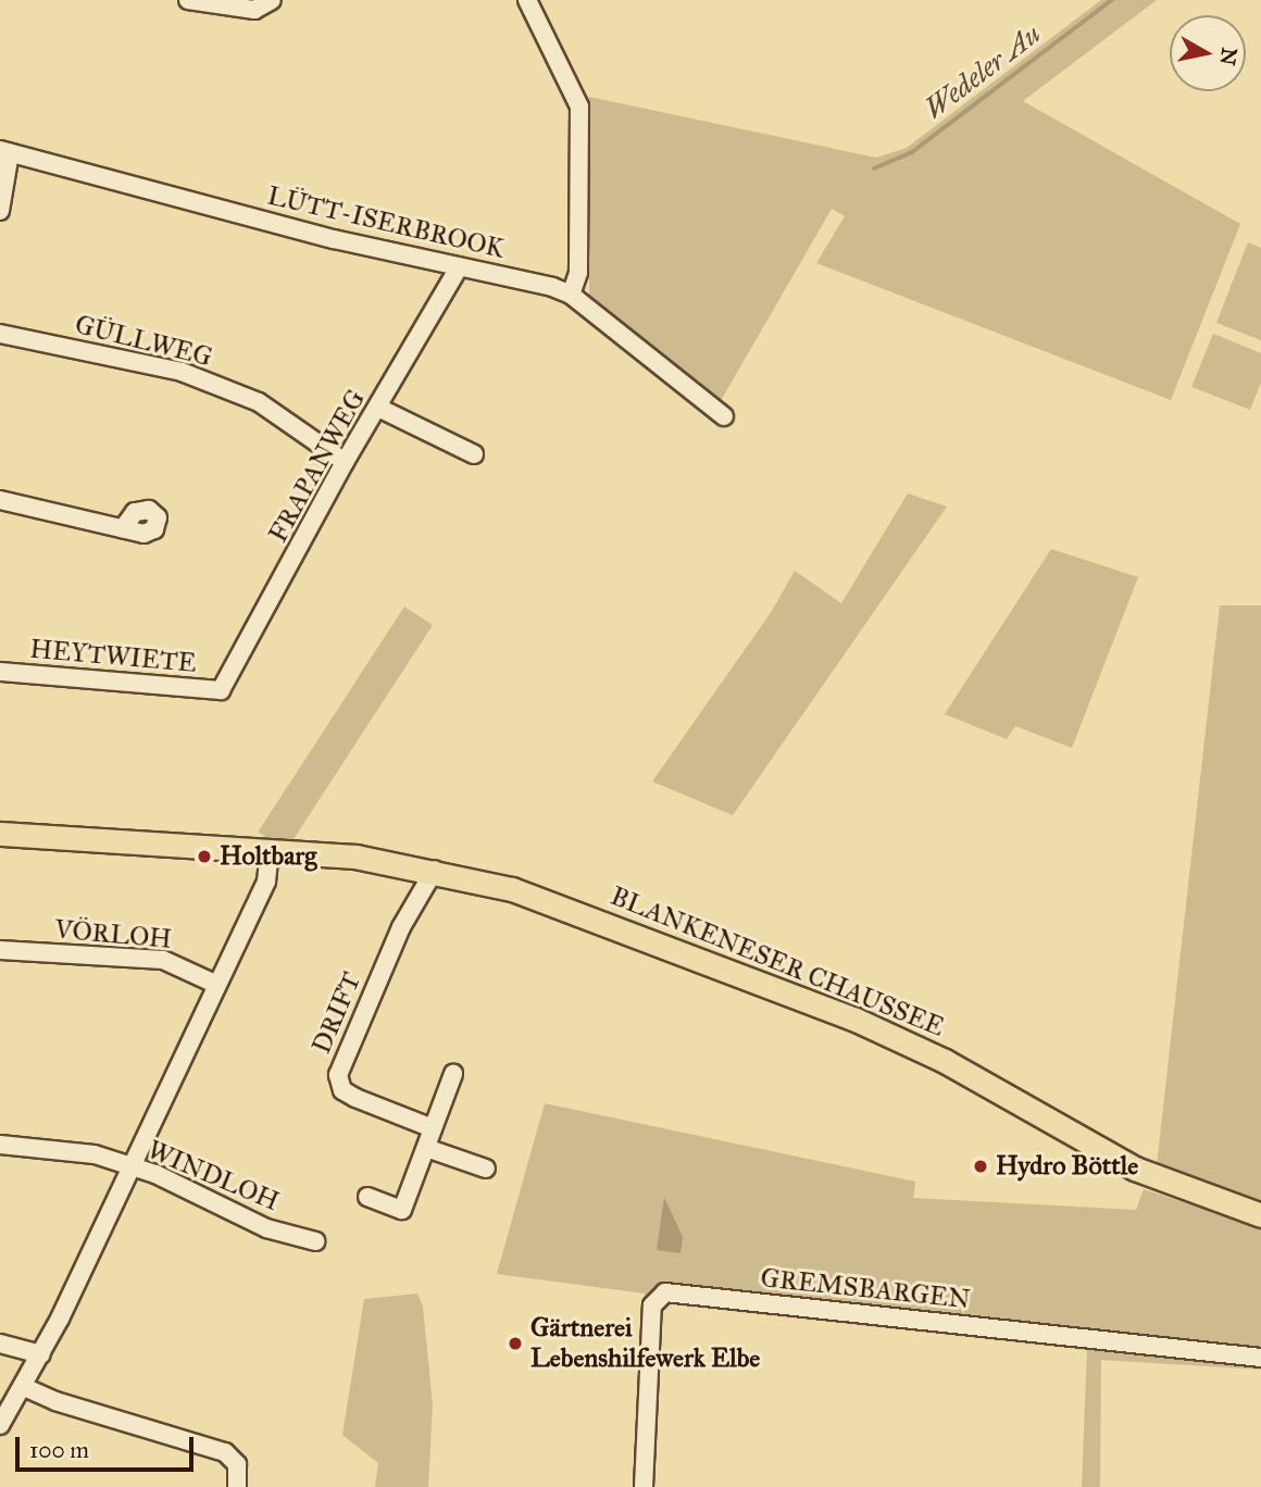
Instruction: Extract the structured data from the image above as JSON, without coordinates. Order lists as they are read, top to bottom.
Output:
{
  "streets": {
    "main road": ["BLANKENESER CHAUSSEE"],
    "street": [
      "LÜTT-ISERBROOK",
      "GÜLLWEG",
      "FRAPANWEG",
      "HEYTWIETE",
      "VÖRLOH",
      "DRIFT",
      "WINDLOH",
      "GREMSBARGEN"
    ]
  },
  "crossings": [
    ["LÜTT-ISERBROOK", "FRAPANWEG"],
    ["GÜLLWEG", "FRAPANWEG"],
    ["FRAPANWEG", "HEYTWIETE"],
    ["BLANKENESER CHAUSSEE", "DRIFT"]
  ],
  "water": ["Wedeler Au"],
  "places": ["Holtbarg", "Hydro Böttle", "Gärtnerei Lebenshilfewerk Elbe"],
  "scale_bar": "100 m",
  "north": "right"
}
